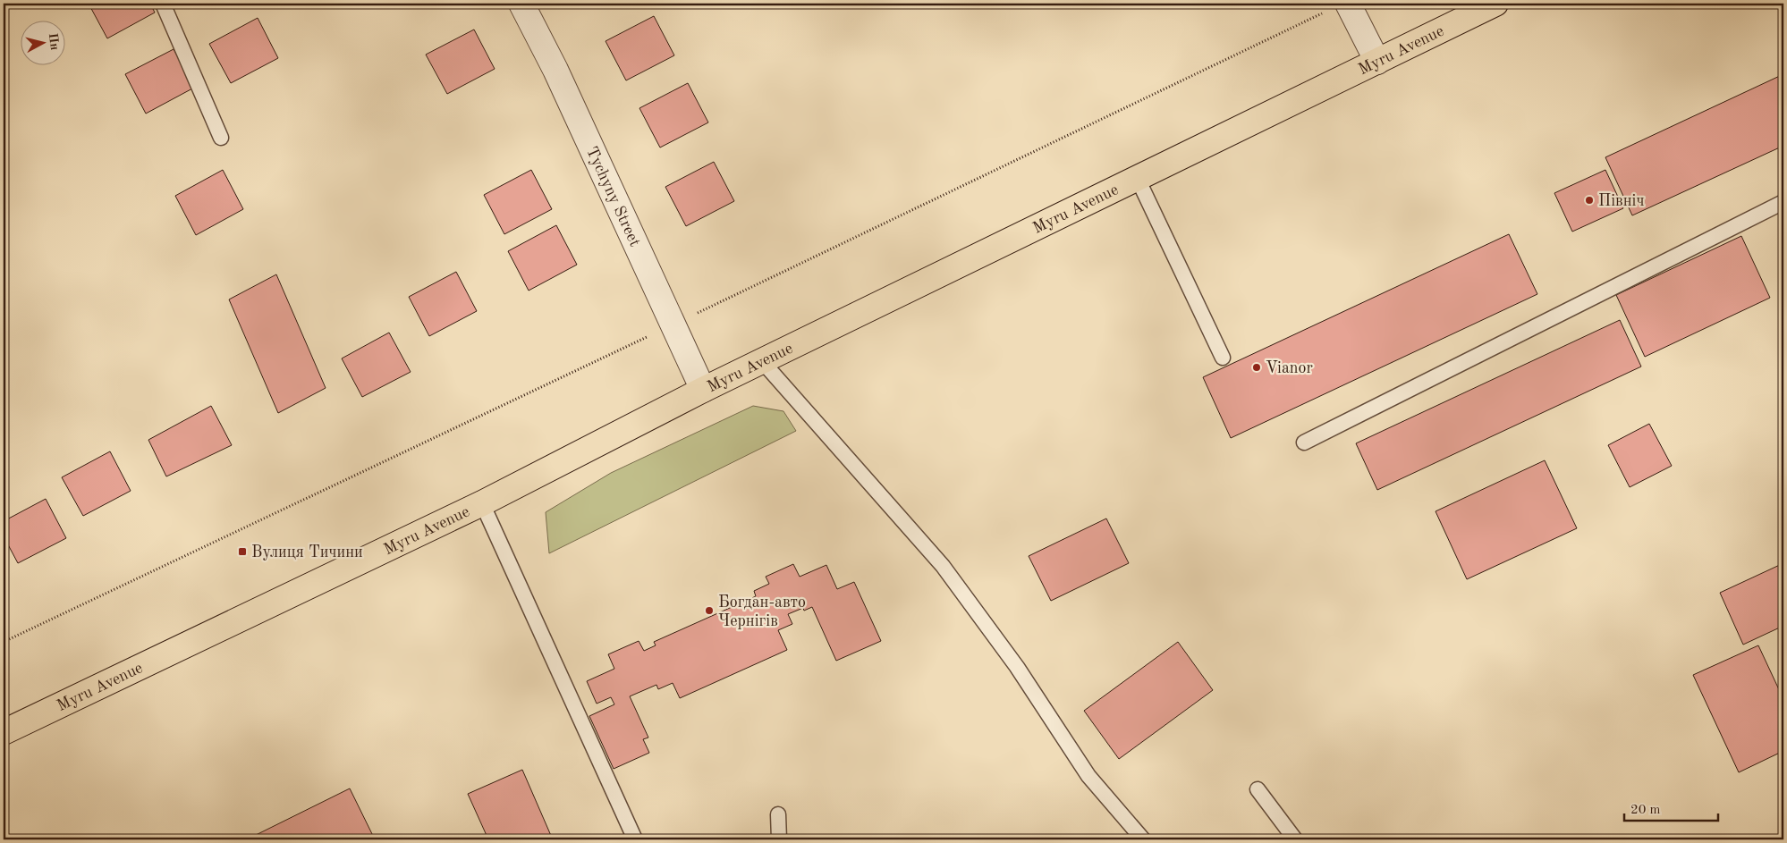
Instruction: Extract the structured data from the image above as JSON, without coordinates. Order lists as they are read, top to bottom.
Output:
{
  "streets": {
    "main road": ["Myru Avenue"],
    "street": ["Tychyny Street"]
  },
  "crossings": [
    ["Myru Avenue", "Tychyny Street"]
  ],
  "places": {
    "other": ["Північ", "Vianor", "Богдан-авто Чернігів"],
    "transit": ["Вулиця Тичини"]
  },
  "scale_bar": "20 m",
  "north": "right"
}
